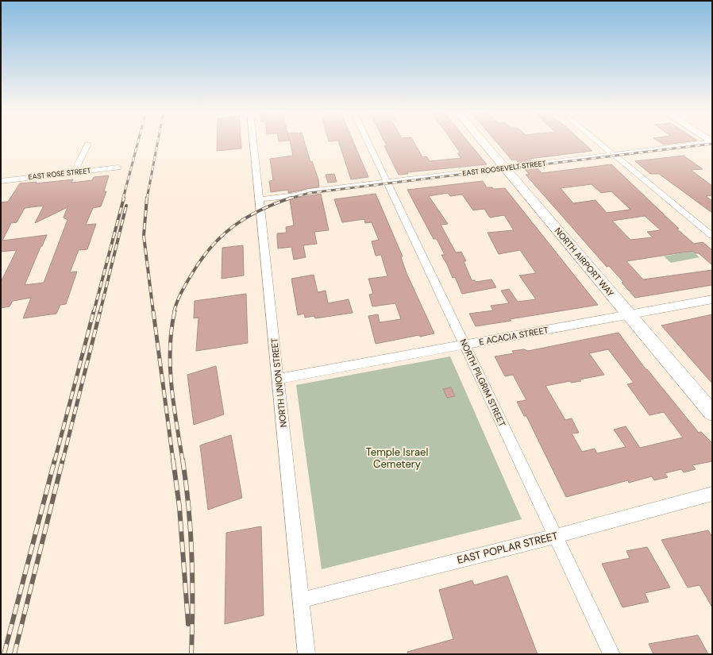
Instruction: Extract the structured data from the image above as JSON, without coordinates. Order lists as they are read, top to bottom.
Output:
{
  "streets": {
    "main road": ["NORTH AIRPORT WAY"],
    "street": [
      "EAST ROOSEVELT STREET",
      "EAST ROSE STREET",
      "E ACACIA STREET",
      "NORTH UNION STREET",
      "NORTH PILGRIM STREET",
      "EAST POPLAR STREET"
    ]
  },
  "crossings": [
    ["EAST ROOSEVELT STREET", "NORTH AIRPORT WAY"],
    ["EAST ROOSEVELT STREET", "NORTH UNION STREET"],
    ["EAST ROOSEVELT STREET", "NORTH PILGRIM STREET"],
    ["NORTH AIRPORT WAY", "E ACACIA STREET"],
    ["E ACACIA STREET", "NORTH UNION STREET"],
    ["E ACACIA STREET", "NORTH PILGRIM STREET"],
    ["NORTH UNION STREET", "EAST POPLAR STREET"],
    ["NORTH PILGRIM STREET", "EAST POPLAR STREET"]
  ],
  "parks": ["Temple Israel Cemetery"]
}
